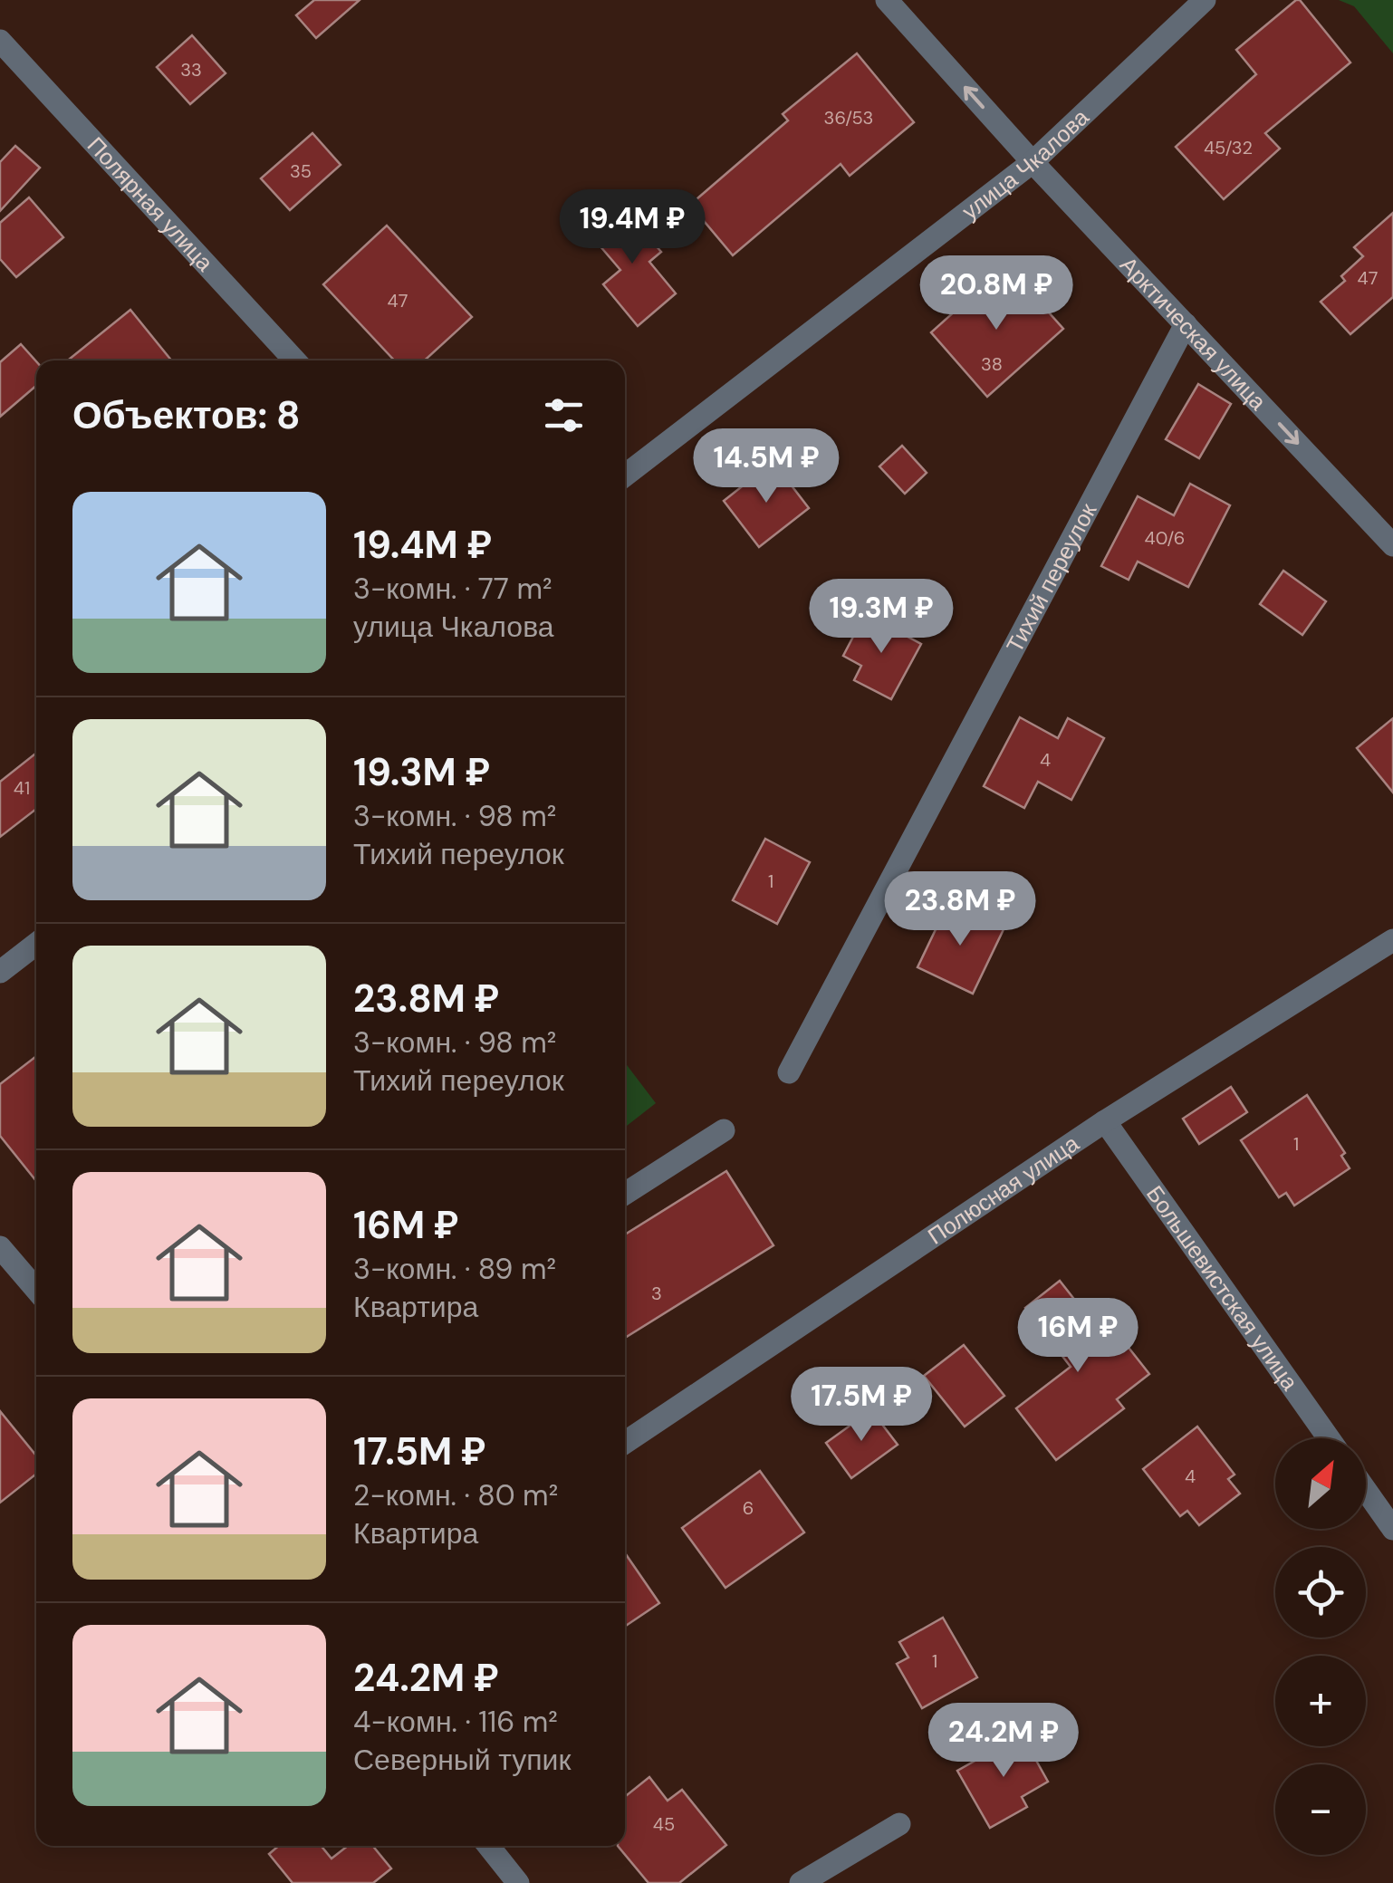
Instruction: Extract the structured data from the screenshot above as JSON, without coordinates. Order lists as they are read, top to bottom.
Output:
{
  "streets": {
    "street": [
      "улица Чкалова",
      "Полярная улица",
      "Арктическая улица",
      "Тихий переулок",
      "Полюсная улица",
      "Большевистская улица"
    ]
  },
  "crossings": [
    ["улица Чкалова", "Арктическая улица"],
    ["Арктическая улица", "Тихий переулок"],
    ["Полюсная улица", "Большевистская улица"]
  ],
  "house_numbers": [
    "33",
    "36/53",
    "45/32",
    "35",
    "47",
    "47",
    "38",
    "40/6",
    "4",
    "41",
    "1",
    "1",
    "3",
    "4",
    "6",
    "1",
    "45"
  ],
  "north": "top right",
  "page": {
    "price": [
      "19.4M ₽",
      "20.8M ₽",
      "14.5M ₽",
      "19.3M ₽",
      "23.8M ₽",
      "16M ₽",
      "17.5M ₽",
      "24.2M ₽"
    ],
    "heading": "Объектов: 8",
    "list": [
      {
        "name": "19.4M ₽",
        "note": "3-комн. · 77 m² · улица Чкалова"
      },
      {
        "name": "19.3M ₽",
        "note": "3-комн. · 98 m² · Тихий переулок"
      },
      {
        "name": "23.8M ₽",
        "note": "3-комн. · 98 m² · Тихий переулок"
      },
      {
        "name": "16M ₽",
        "note": "3-комн. · 89 m² · Квартира"
      },
      {
        "name": "17.5M ₽",
        "note": "2-комн. · 80 m² · Квартира"
      },
      {
        "name": "24.2M ₽",
        "note": "4-комн. · 116 m² · Северный тупик"
      }
    ],
    "map_buttons": ["+", "−"]
  }
}
